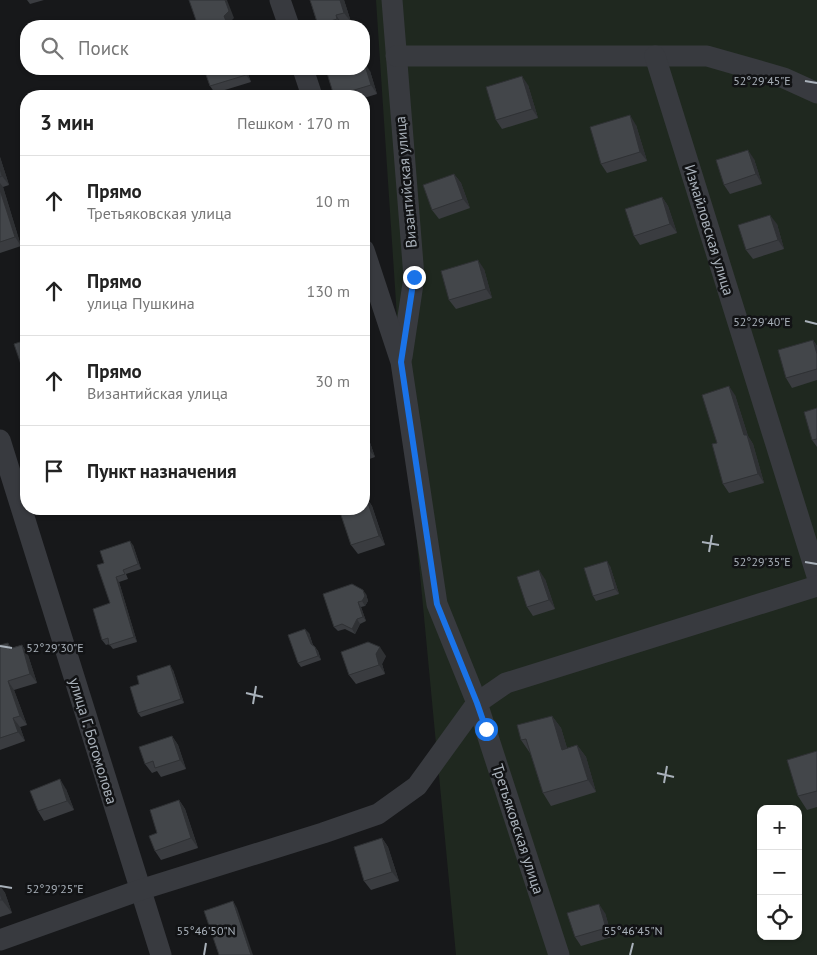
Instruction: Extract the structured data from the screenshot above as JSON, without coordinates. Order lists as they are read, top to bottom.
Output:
{
  "streets": {
    "street": [
      "Византийская улица",
      "Измайловская улица",
      "улица Г. Богомолова",
      "Третьяковская улица"
    ]
  },
  "crossings": [
    ["Византийская улица", "Третьяковская улица"]
  ],
  "page": {
    "search": "Поиск",
    "heading": ["3 мин", "Пешком · 170 m"],
    "list": [
      ["Прямо", "Третьяковская улица", "10 m"],
      ["Прямо", "улица Пушкина", "130 m"],
      ["Прямо", "Византийская улица", "30 m"],
      "Пункт назначения"
    ],
    "map_buttons": ["+", "−"]
  },
  "coordinates": [
    "52°29'45\"E",
    "52°29'40\"E",
    "52°29'35\"E",
    "52°29'30\"E",
    "52°29'25\"E",
    "55°46'50\"N",
    "55°46'45\"N"
  ]
}
